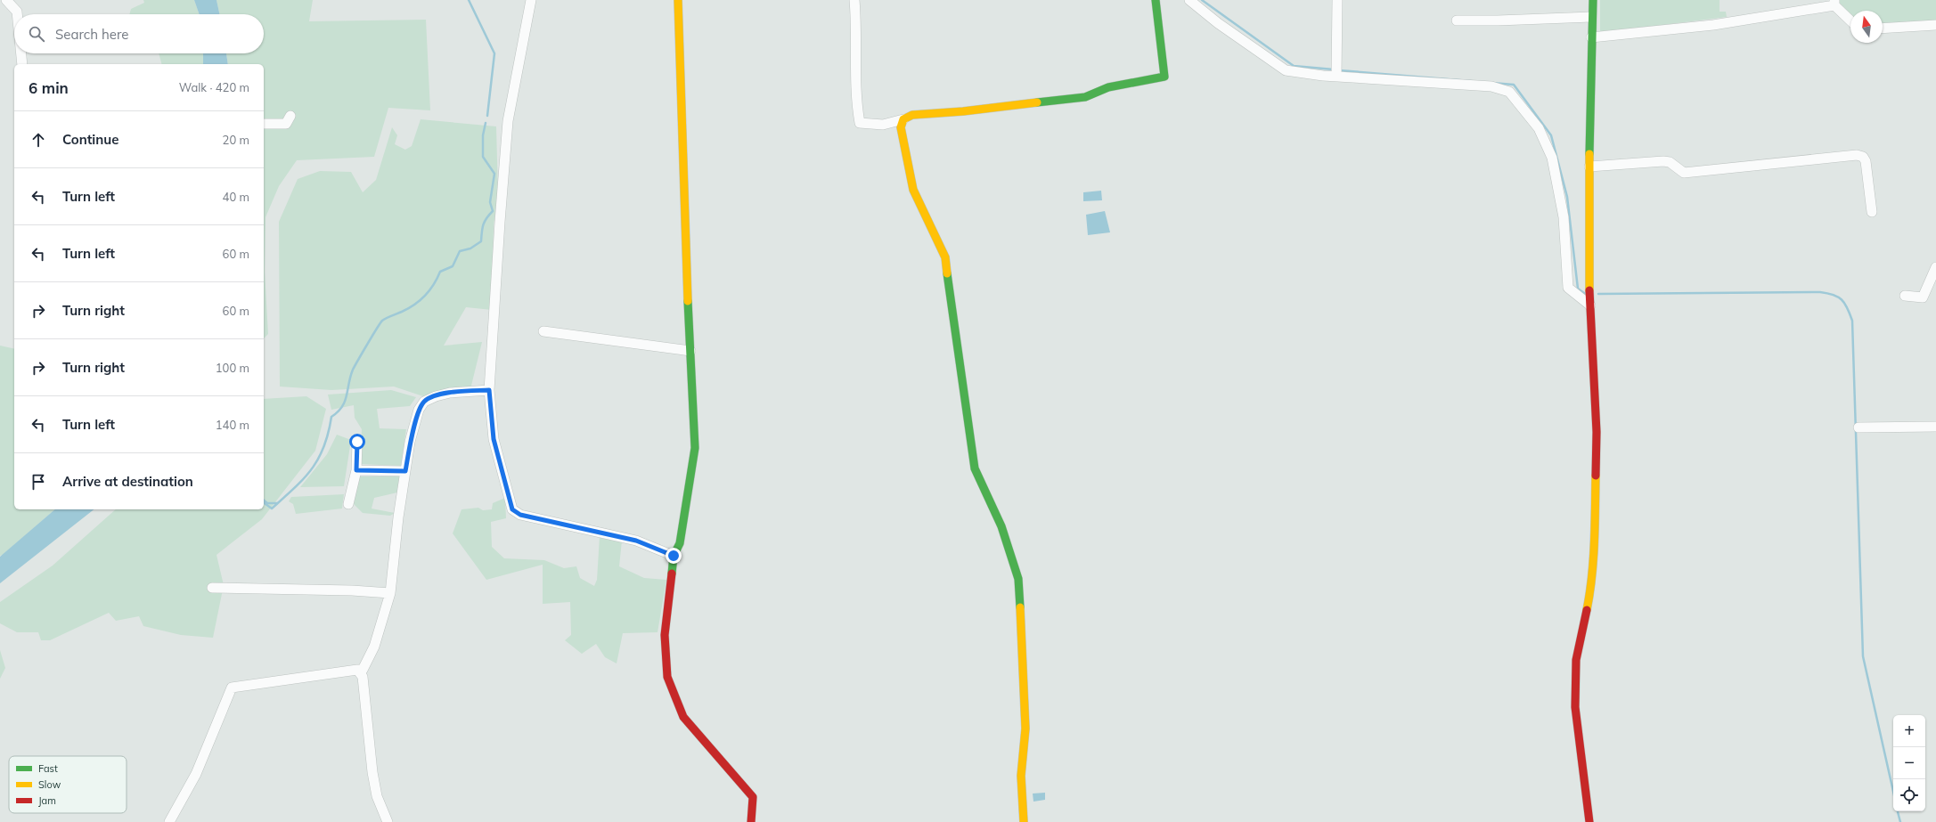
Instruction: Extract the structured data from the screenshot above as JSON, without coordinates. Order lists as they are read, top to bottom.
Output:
{
  "legend": ["Fast", "Slow", "Jam"],
  "north": "top",
  "page": {
    "search": "Search here",
    "heading": ["6 min", "Walk · 420 m"],
    "list": [
      ["Continue", "20 m"],
      ["Turn left", "40 m"],
      ["Turn left", "60 m"],
      ["Turn right", "60 m"],
      ["Turn right", "100 m"],
      ["Turn left", "140 m"],
      "Arrive at destination"
    ],
    "map_buttons": ["+", "−"]
  }
}
